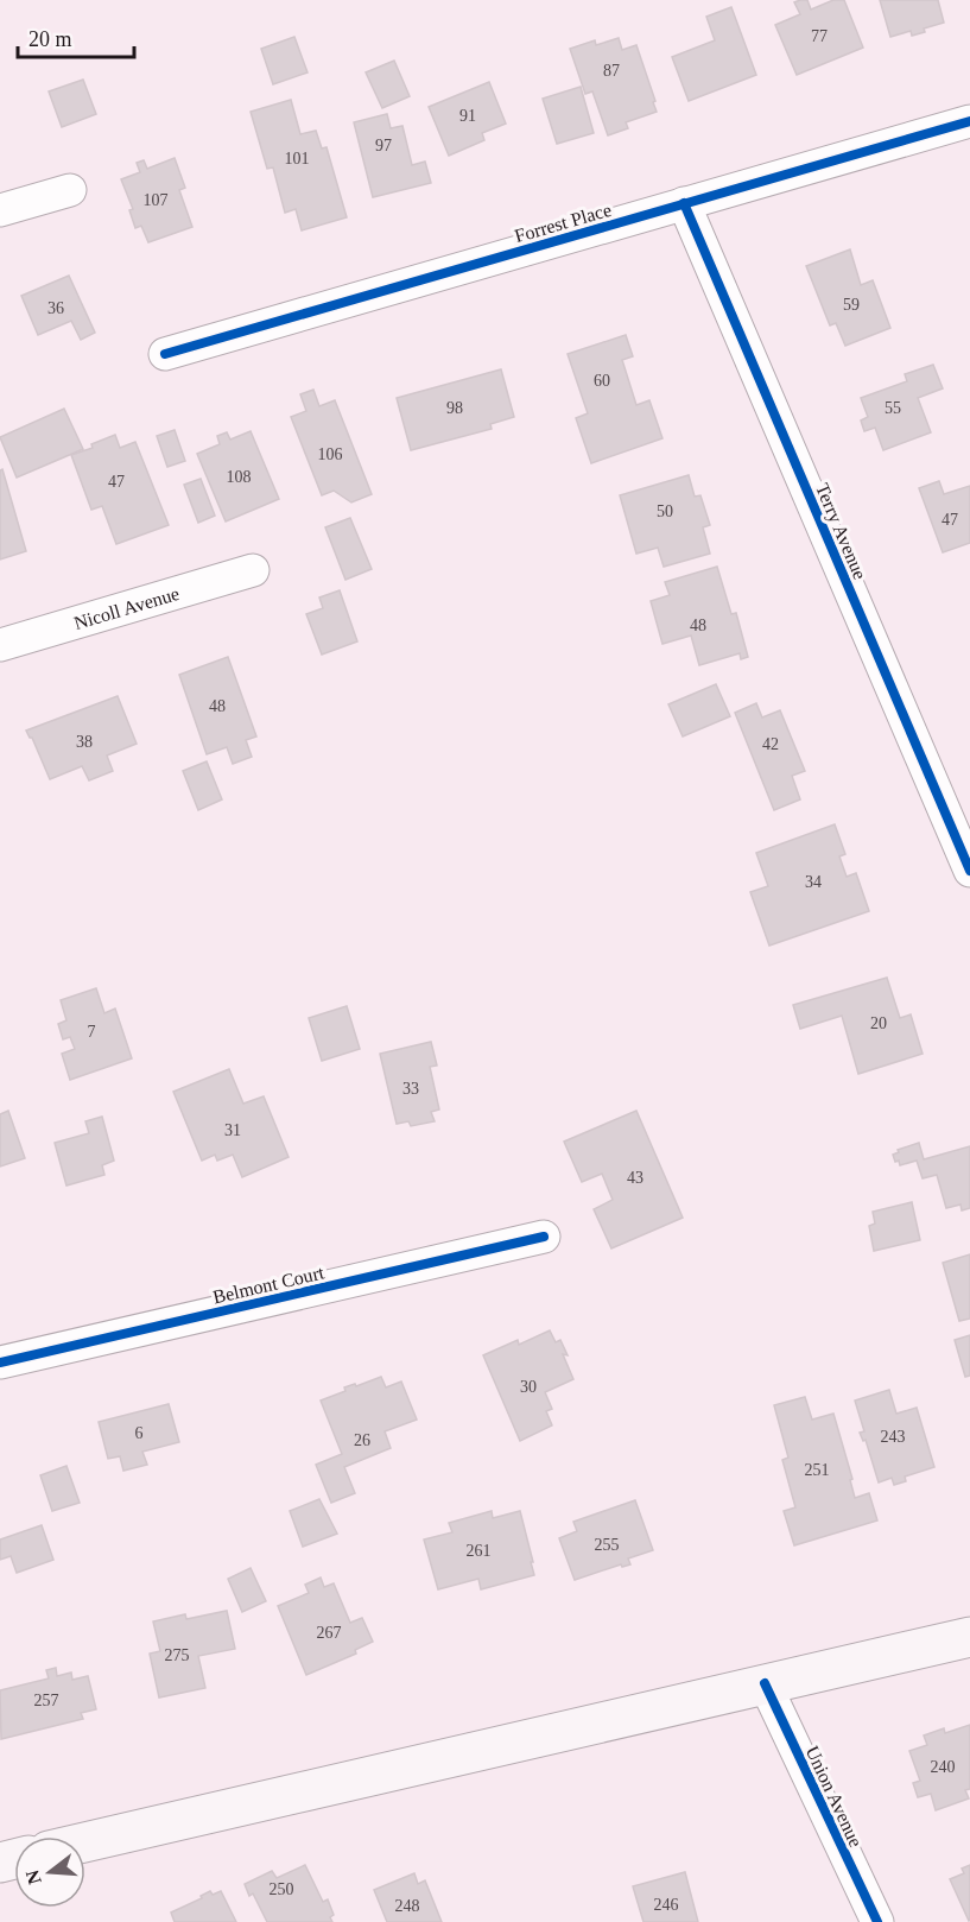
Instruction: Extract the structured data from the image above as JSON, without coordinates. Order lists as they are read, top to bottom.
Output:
{
  "streets": {
    "street": [
      "Forrest Place",
      "Terry Avenue",
      "Nicoll Avenue",
      "Belmont Court",
      "Union Avenue"
    ]
  },
  "crossings": [
    ["Forrest Place", "Terry Avenue"]
  ],
  "house_numbers": [
    "77",
    "87",
    "91",
    "97",
    "101",
    "107",
    "59",
    "36",
    "60",
    "98",
    "55",
    "106",
    "108",
    "47",
    "50",
    "47",
    "48",
    "48",
    "38",
    "42",
    "34",
    "20",
    "7",
    "33",
    "31",
    "43",
    "30",
    "6",
    "243",
    "26",
    "251",
    "255",
    "261",
    "267",
    "275",
    "257",
    "240",
    "250",
    "246",
    "248"
  ],
  "scale_bar": "20 m",
  "north": "left"
}
